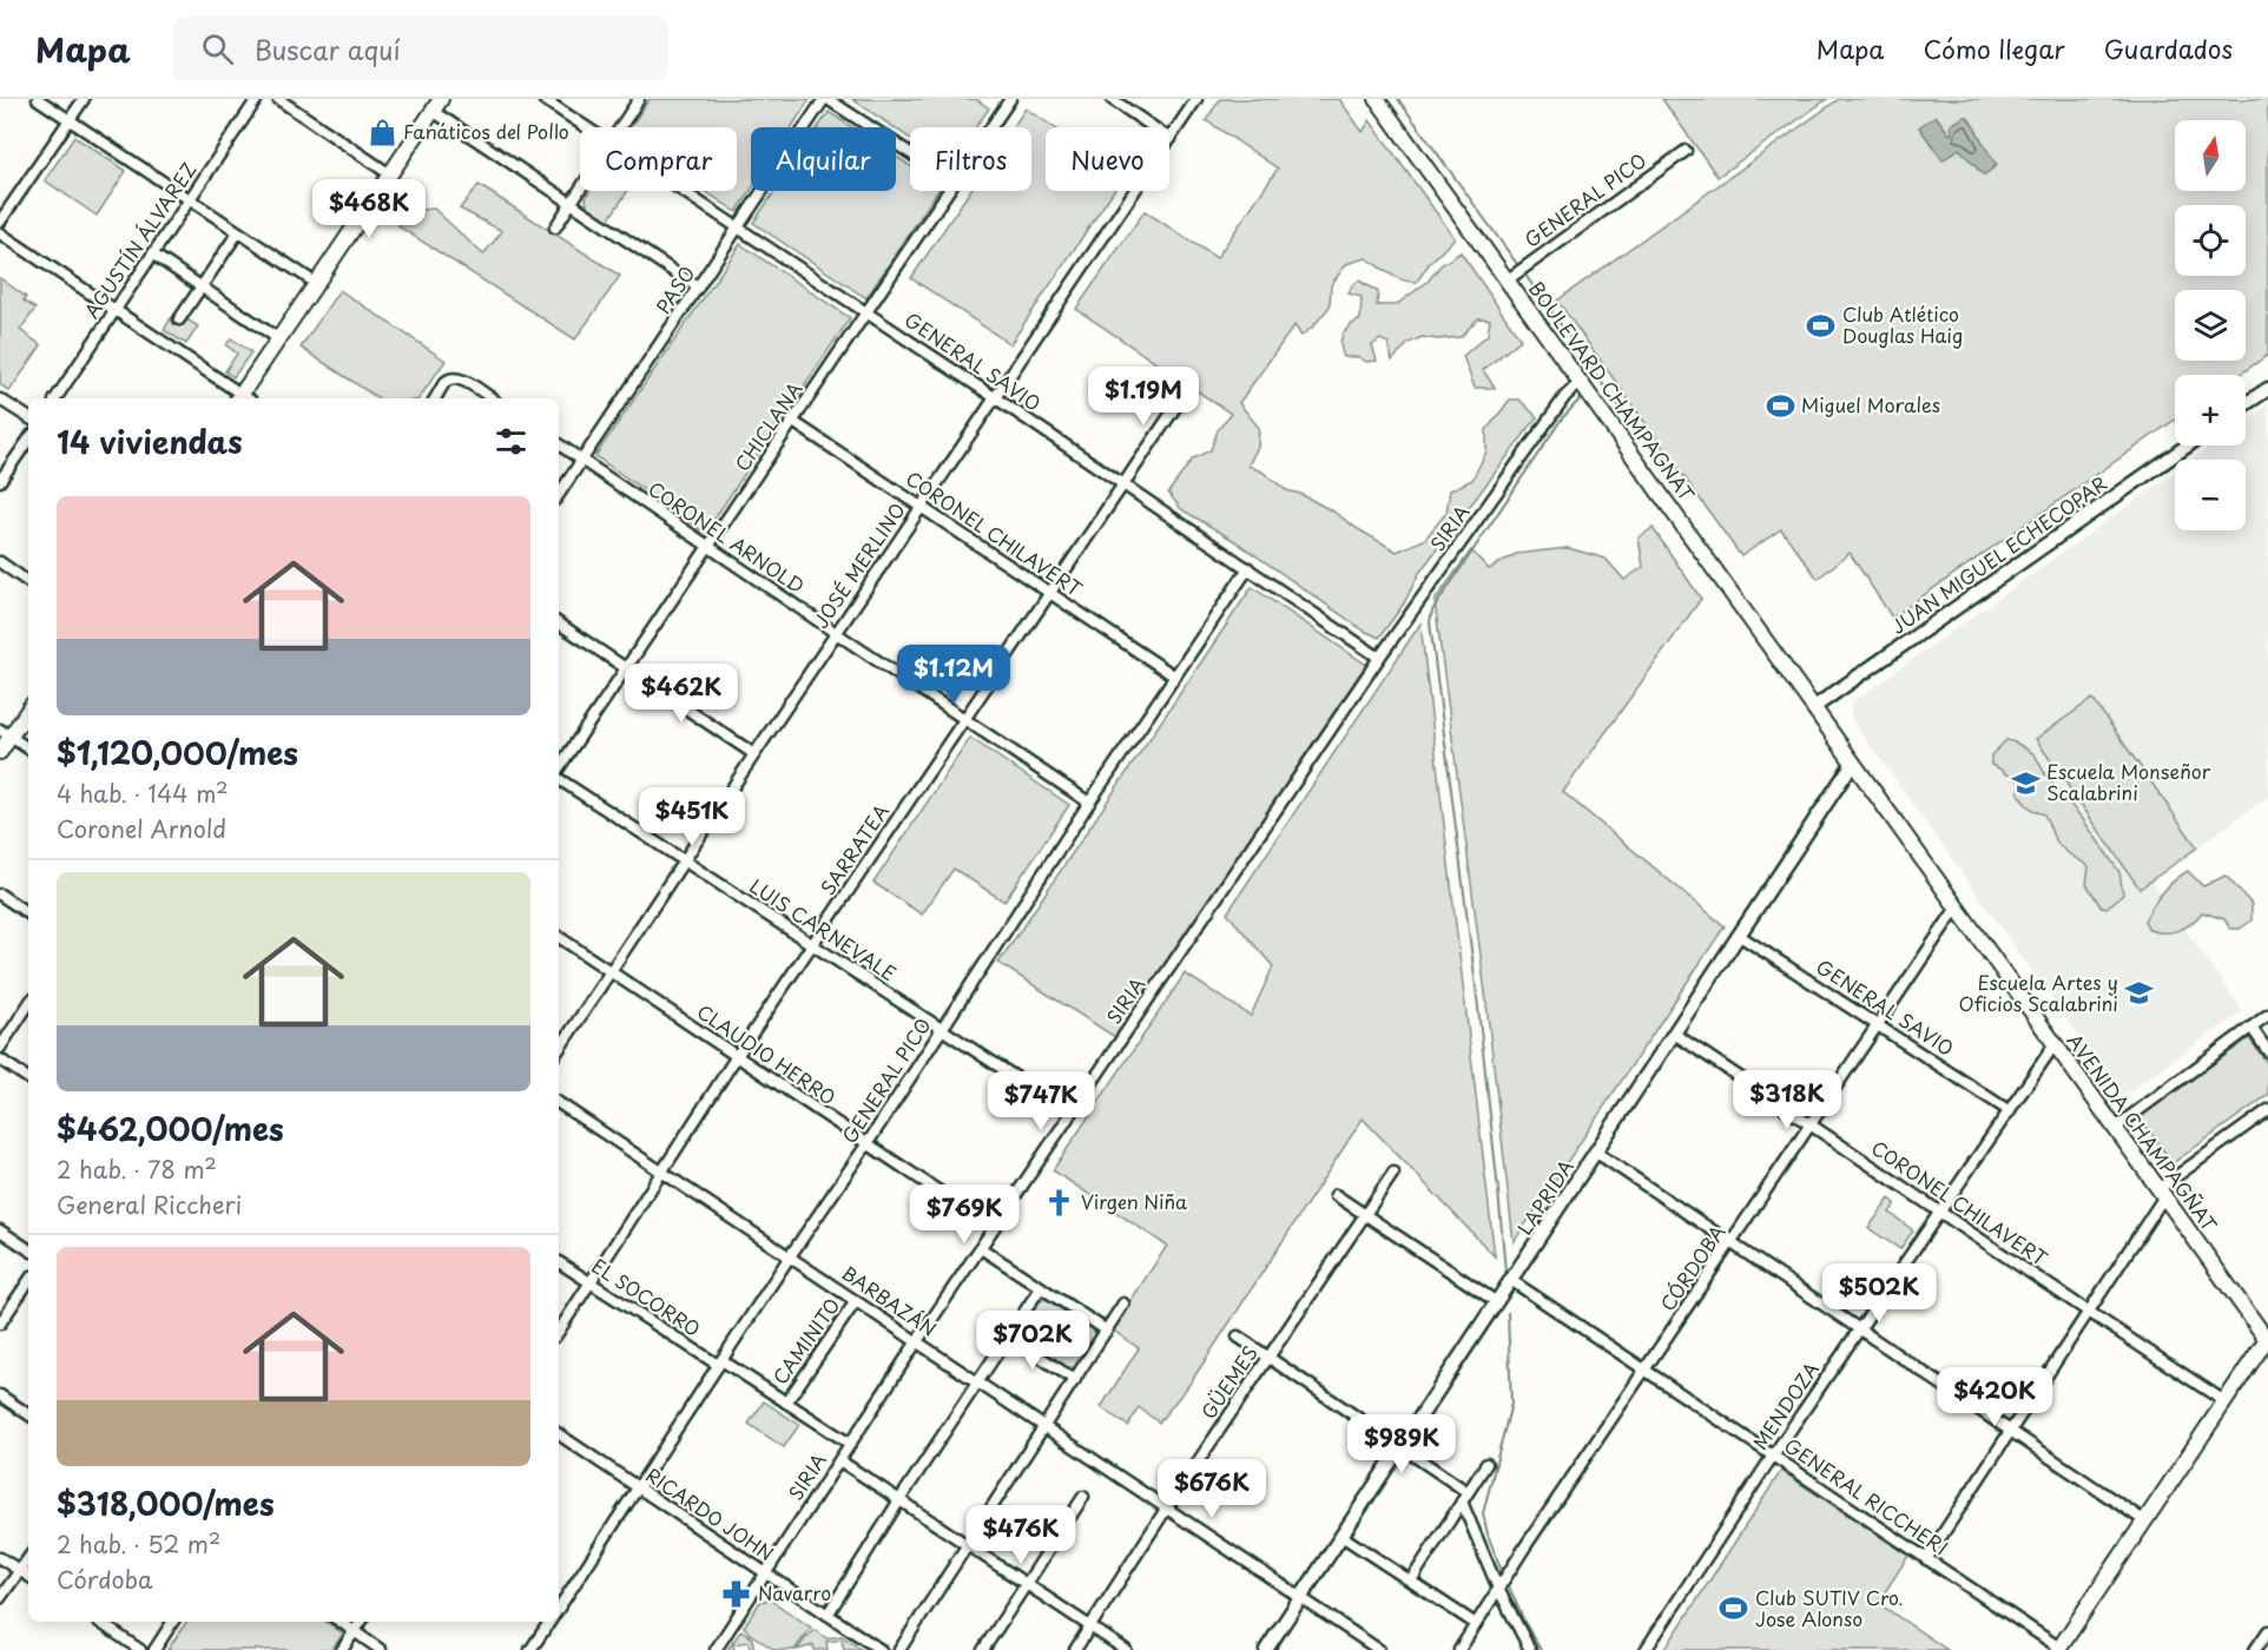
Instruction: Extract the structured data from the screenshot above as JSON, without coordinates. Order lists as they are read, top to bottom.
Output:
{
  "streets": {
    "main road": ["BOULEVARD CHAMPAGNAT", "AVENIDA CHAMPAGÑAT"],
    "street": [
      "GENERAL PICO",
      "AGUSTÍN ÁLVAREZ",
      "PASO",
      "GENERAL SAVIO",
      "CHICLANA",
      "SIRIA",
      "CORONEL CHILAVERT",
      "CORONEL ARNOLD",
      "JUAN MIGUEL ECHECOPAR",
      "JOSÉ MERLINO",
      "SARRATEA",
      "LUIS CARNEVALE",
      "CLAUDIO HERRO",
      "LAPRIDA",
      "CÓRDOBA",
      "EL SOCORRO",
      "BARBAZÁN",
      "CAMINITO",
      "GÜEMES",
      "MENDOZA",
      "GENERAL RICCHERI",
      "RICARDO JOHN"
    ]
  },
  "crossings": [
    ["GENERAL PICO", "GENERAL SAVIO"],
    ["GENERAL PICO", "BOULEVARD CHAMPAGNAT"],
    ["GENERAL PICO", "CORONEL CHILAVERT"],
    ["GENERAL PICO", "CORONEL ARNOLD"],
    ["GENERAL PICO", "LUIS CARNEVALE"],
    ["GENERAL PICO", "CLAUDIO HERRO"],
    ["GENERAL PICO", "EL SOCORRO"],
    ["GENERAL PICO", "BARBAZÁN"],
    ["GENERAL PICO", "RICARDO JOHN"],
    ["PASO", "GENERAL SAVIO"],
    ["PASO", "CORONEL ARNOLD"],
    ["GENERAL SAVIO", "CHICLANA"],
    ["GENERAL SAVIO", "SIRIA"],
    ["GENERAL SAVIO", "JOSÉ MERLINO"],
    ["GENERAL SAVIO", "SARRATEA"],
    ["GENERAL SAVIO", "LAPRIDA"],
    ["GENERAL SAVIO", "CÓRDOBA"],
    ["GENERAL SAVIO", "MENDOZA"],
    ["BOULEVARD CHAMPAGNAT", "SIRIA"],
    ["BOULEVARD CHAMPAGNAT", "JUAN MIGUEL ECHECOPAR"],
    ["BOULEVARD CHAMPAGNAT", "AVENIDA CHAMPAGÑAT"],
    ["CHICLANA", "CORONEL CHILAVERT"],
    ["CHICLANA", "CORONEL ARNOLD"],
    ["SIRIA", "LUIS CARNEVALE"],
    ["SIRIA", "CLAUDIO HERRO"],
    ["SIRIA", "EL SOCORRO"],
    ["SIRIA", "BARBAZÁN"],
    ["SIRIA", "RICARDO JOHN"],
    ["CORONEL CHILAVERT", "JOSÉ MERLINO"],
    ["CORONEL CHILAVERT", "SARRATEA"],
    ["CORONEL CHILAVERT", "LAPRIDA"],
    ["CORONEL CHILAVERT", "CÓRDOBA"],
    ["CORONEL CHILAVERT", "MENDOZA"],
    ["CORONEL ARNOLD", "JOSÉ MERLINO"],
    ["CORONEL ARNOLD", "SARRATEA"],
    ["JUAN MIGUEL ECHECOPAR", "AVENIDA CHAMPAGÑAT"],
    ["JOSÉ MERLINO", "LUIS CARNEVALE"],
    ["JOSÉ MERLINO", "CLAUDIO HERRO"],
    ["SARRATEA", "LUIS CARNEVALE"],
    ["SARRATEA", "CLAUDIO HERRO"],
    ["SARRATEA", "EL SOCORRO"],
    ["SARRATEA", "BARBAZÁN"],
    ["AVENIDA CHAMPAGÑAT", "LAPRIDA"],
    ["AVENIDA CHAMPAGÑAT", "CÓRDOBA"],
    ["AVENIDA CHAMPAGÑAT", "MENDOZA"],
    ["LAPRIDA", "BARBAZÁN"],
    ["LAPRIDA", "GENERAL RICCHERI"],
    ["CÓRDOBA", "GENERAL RICCHERI"],
    ["EL SOCORRO", "CAMINITO"],
    ["BARBAZÁN", "CAMINITO"],
    ["BARBAZÁN", "GÜEMES"],
    ["MENDOZA", "GENERAL RICCHERI"]
  ],
  "places": {
    "shop": ["Fanáticos del Pollo"],
    "sports": ["Club Atlético Douglas Haig", "Miguel Morales", "Club SUTIV Cro. Jose Alonso"],
    "school or university": ["Escuela Monseñor Scalabrini", "Escuela Artes y Oficios Scalabrini"],
    "church": ["Virgen Niña"],
    "pharmacy": ["Navarro"]
  },
  "north": "top",
  "page": {
    "header": "Mapa",
    "search": "Buscar aquí",
    "nav": ["Mapa", "Cómo llegar", "Guardados"],
    "map_buttons": ["+", "−"],
    "chip": [
      "Comprar",
      "Alquilar",
      "Filtros",
      "Nuevo"
    ],
    "price": [
      "$468K",
      "$1.19M",
      "$1.12M",
      "$462K",
      "$451K",
      "$318K",
      "$747K",
      "$769K",
      "$502K",
      "$702K",
      "$420K",
      "$989K",
      "$676K",
      "$476K"
    ],
    "heading": "14 viviendas",
    "list": [
      {
        "name": "$1,120,000/mes",
        "note": "4 hab. · 144 m² · Coronel Arnold"
      },
      {
        "name": "$462,000/mes",
        "note": "2 hab. · 78 m² · General Riccheri"
      },
      {
        "name": "$318,000/mes",
        "note": "2 hab. · 52 m² · Córdoba"
      }
    ]
  }
}
